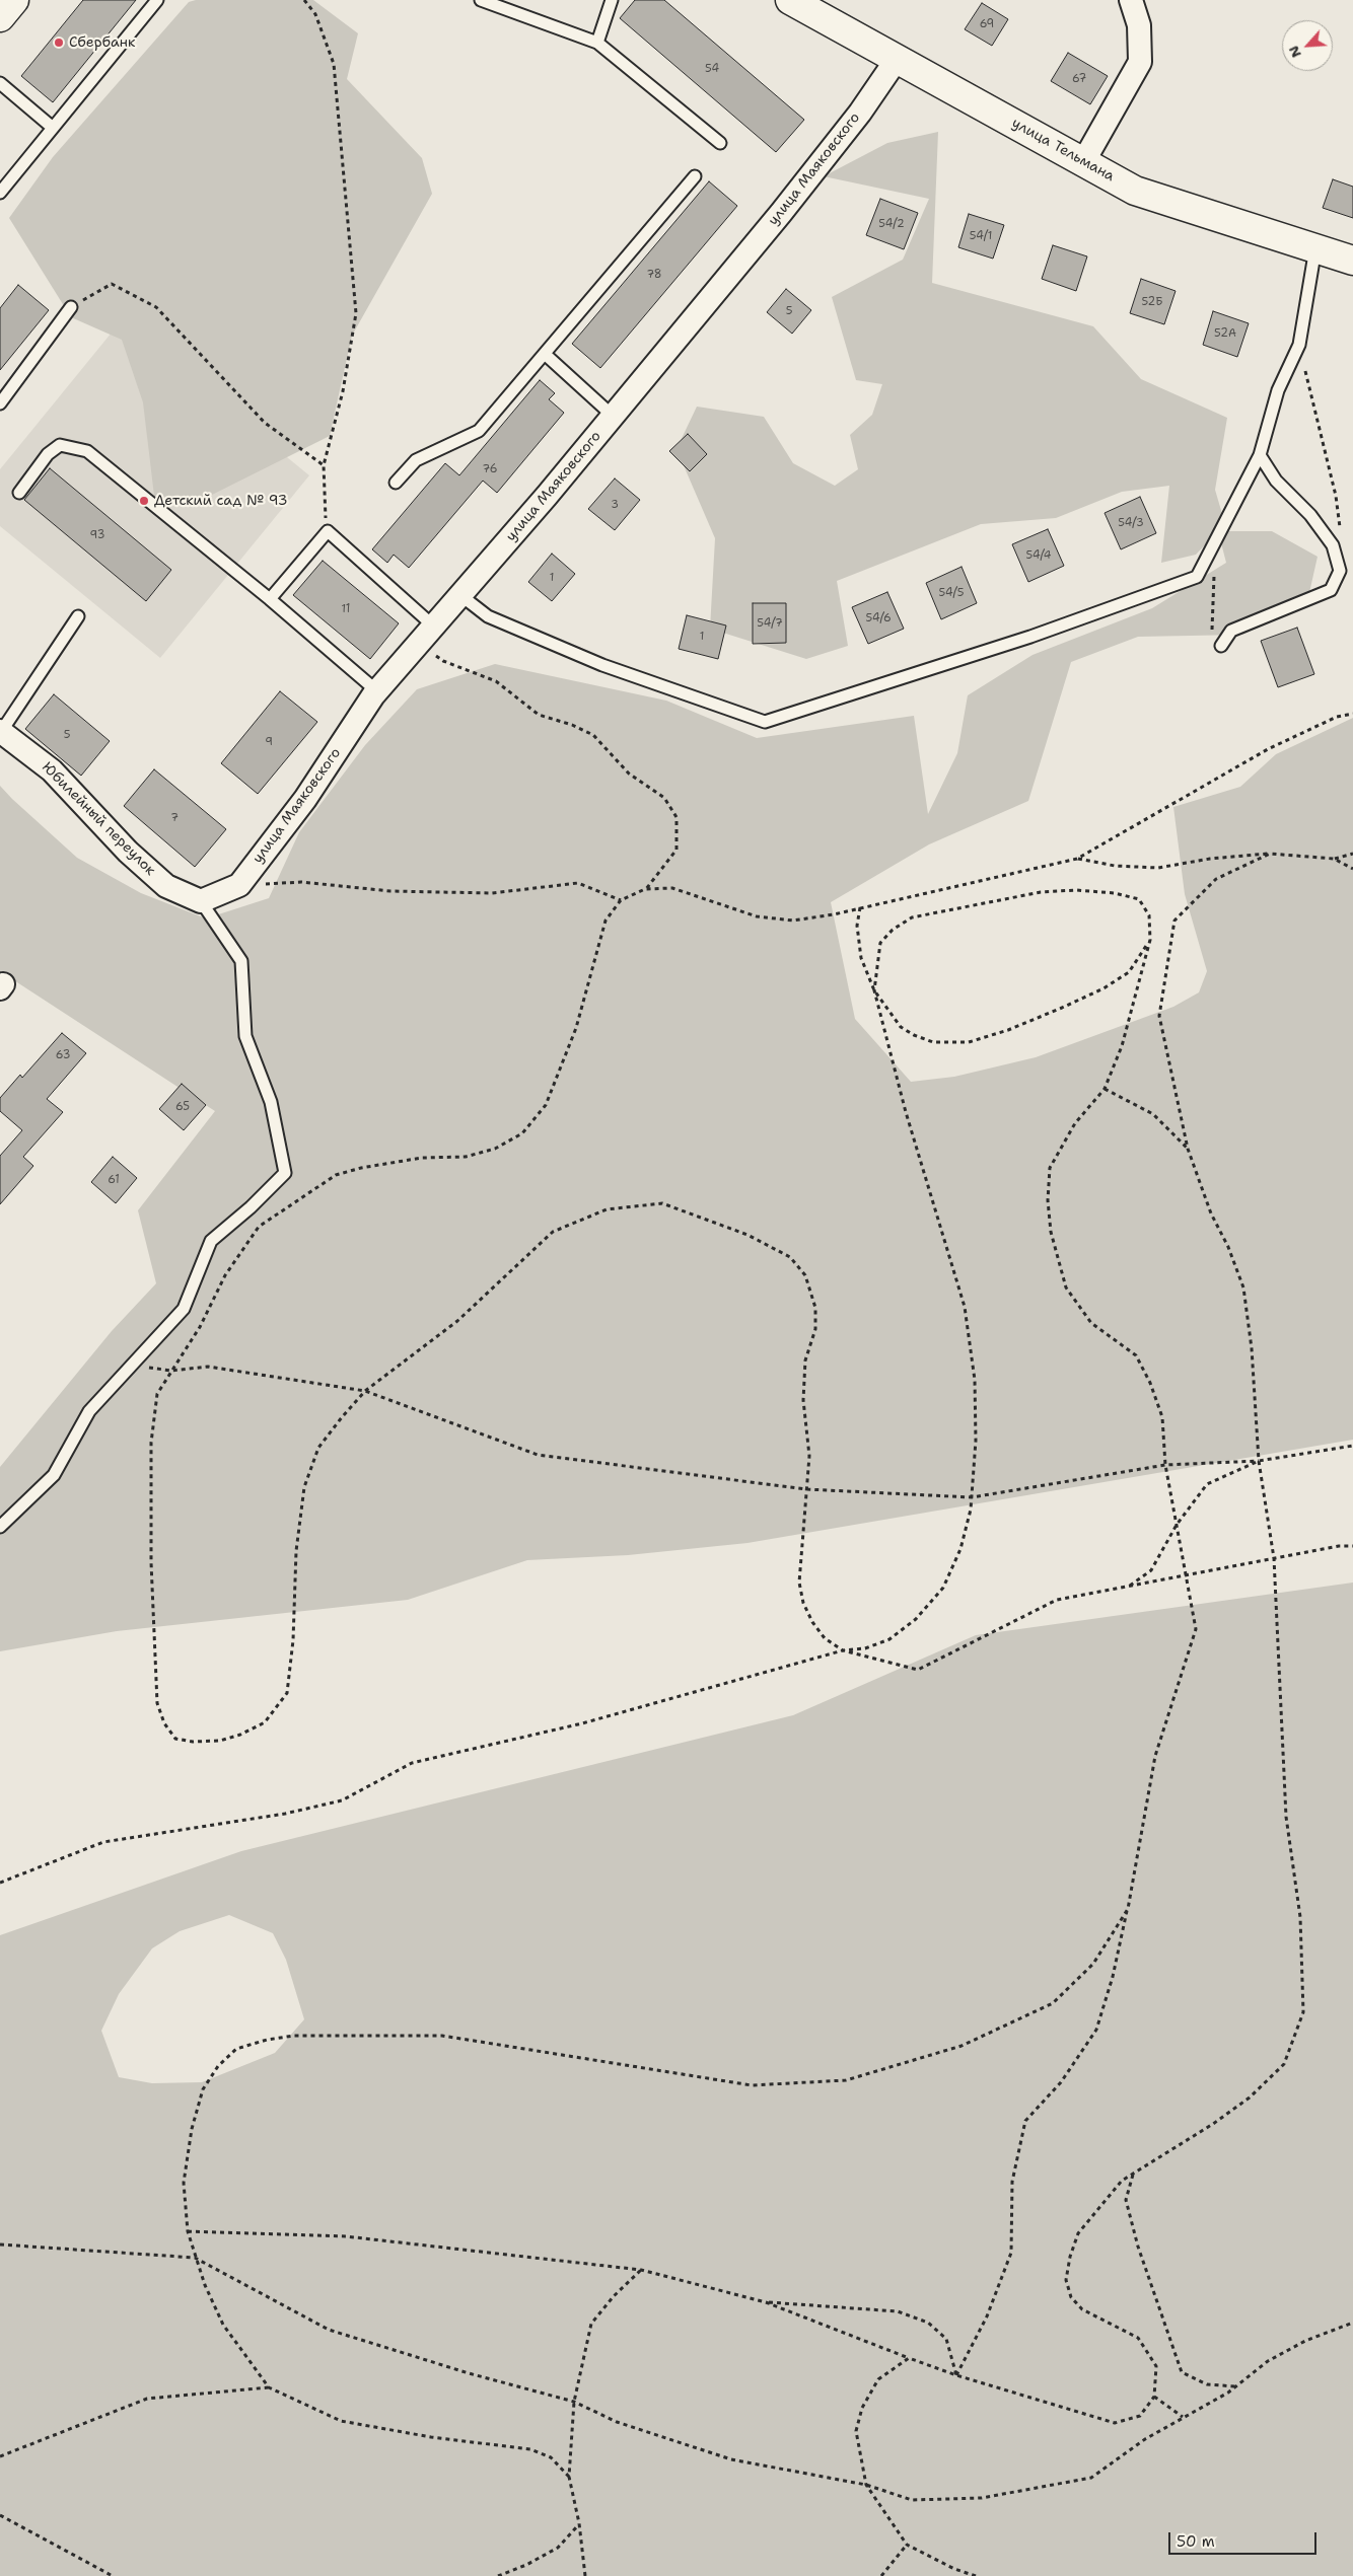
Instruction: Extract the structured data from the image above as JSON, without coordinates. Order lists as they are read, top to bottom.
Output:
{
  "streets": {
    "street": ["улица Тельмана", "улица Маяковского", "Юбилейный переулок"]
  },
  "crossings": [
    ["улица Тельмана", "улица Маяковского"],
    ["улица Маяковского", "Юбилейный переулок"]
  ],
  "places": ["Сбербанк", "Детский сад № 93"],
  "house_numbers": [
    "69",
    "54",
    "67",
    "54/2",
    "54/1",
    "78",
    "52Б",
    "5",
    "52А",
    "76",
    "3",
    "54/3",
    "93",
    "54/4",
    "1",
    "54/5",
    "11",
    "54/6",
    "54/7",
    "1",
    "5",
    "9",
    "7",
    "63",
    "65",
    "61"
  ],
  "scale_bar": "50 m",
  "north": "bottom left"
}
